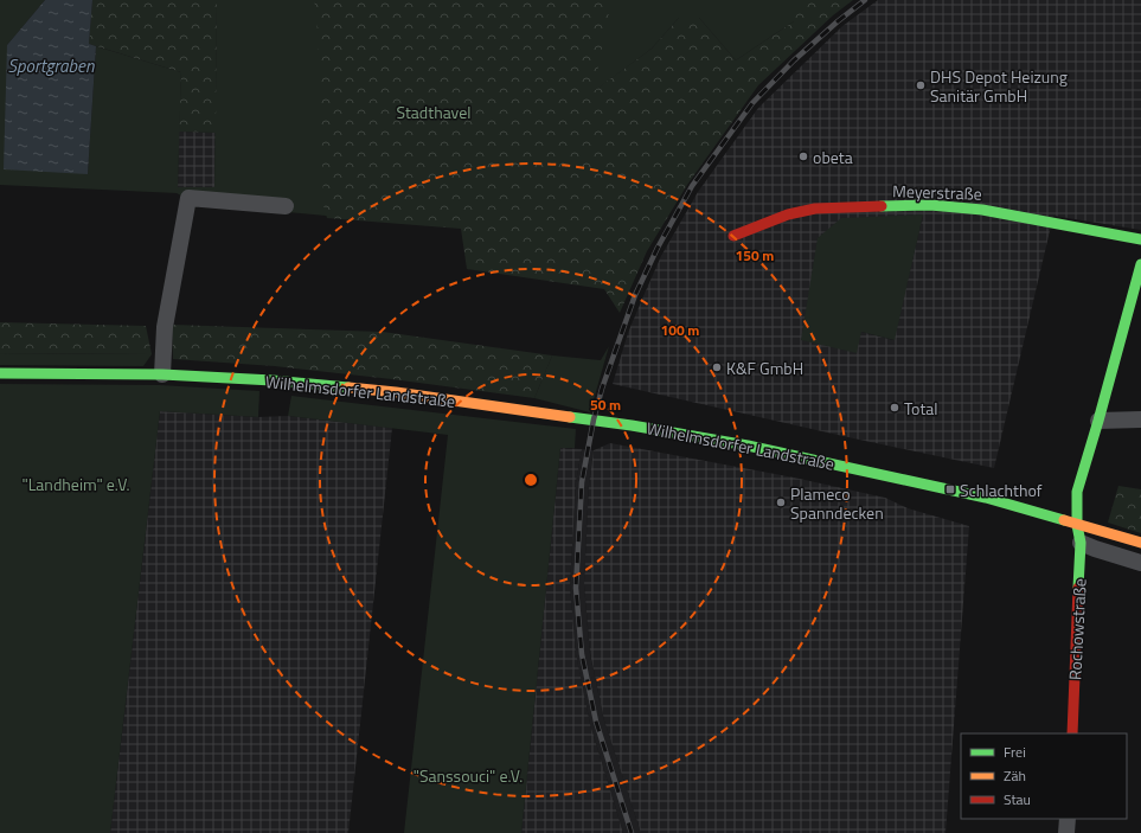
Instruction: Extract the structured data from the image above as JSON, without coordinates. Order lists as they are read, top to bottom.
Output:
{
  "streets": {
    "main road": ["Meyerstraße", "Wilhelmsdorfer Landstraße", "Rochowstraße"]
  },
  "crossings": [
    ["Wilhelmsdorfer Landstraße", "Rochowstraße"]
  ],
  "water": ["Sportgraben"],
  "parks": ["Stadthavel", "\"Landheim\" e.V.", "\"Sanssouci\" e.V."],
  "places": {
    "other": [
      "DHS Depot Heizung Sanitär GmbH",
      "obeta",
      "K&F GmbH",
      "Total",
      "Plameco Spanndecken"
    ],
    "transit": ["Schlachthof"]
  },
  "legend": ["Frei", "Zäh", "Stau"],
  "rings": ["150 m", "100 m", "50 m"]
}
